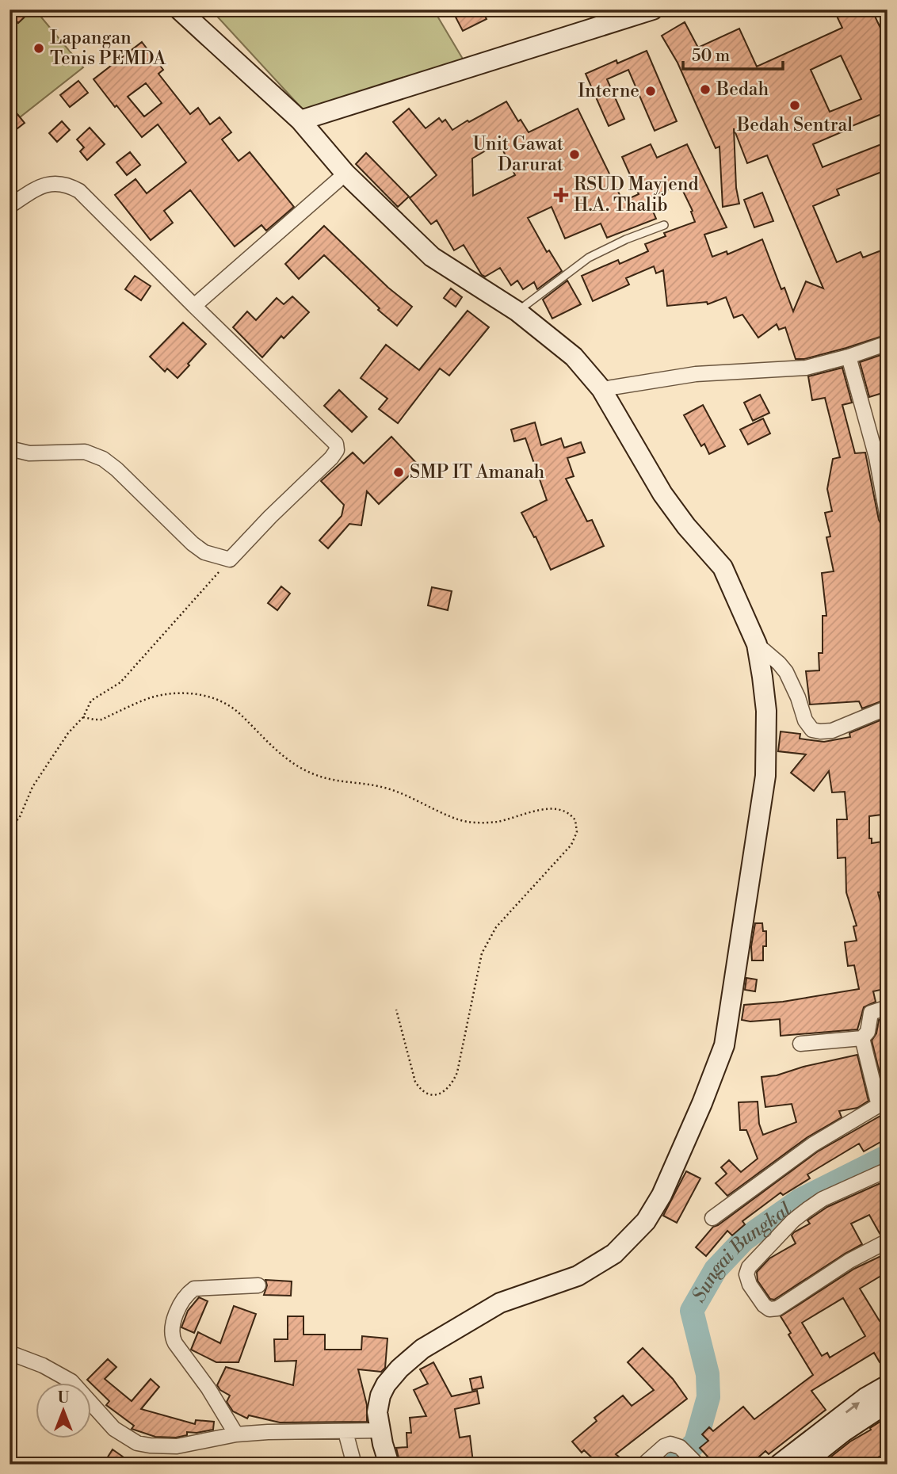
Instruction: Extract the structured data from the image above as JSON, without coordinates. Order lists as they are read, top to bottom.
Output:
{
  "water": ["Sungai Bungkal"],
  "places": {
    "other": [
      "Lapangan Tenis PEMDA",
      "Bedah",
      "Interne",
      "Bedah Sentral",
      "Unit Gawat Darurat",
      "SMP IT Amanah"
    ],
    "health": ["RSUD Mayjend H.A. Thalib"]
  },
  "scale_bar": "50 m",
  "north": "top"
}
